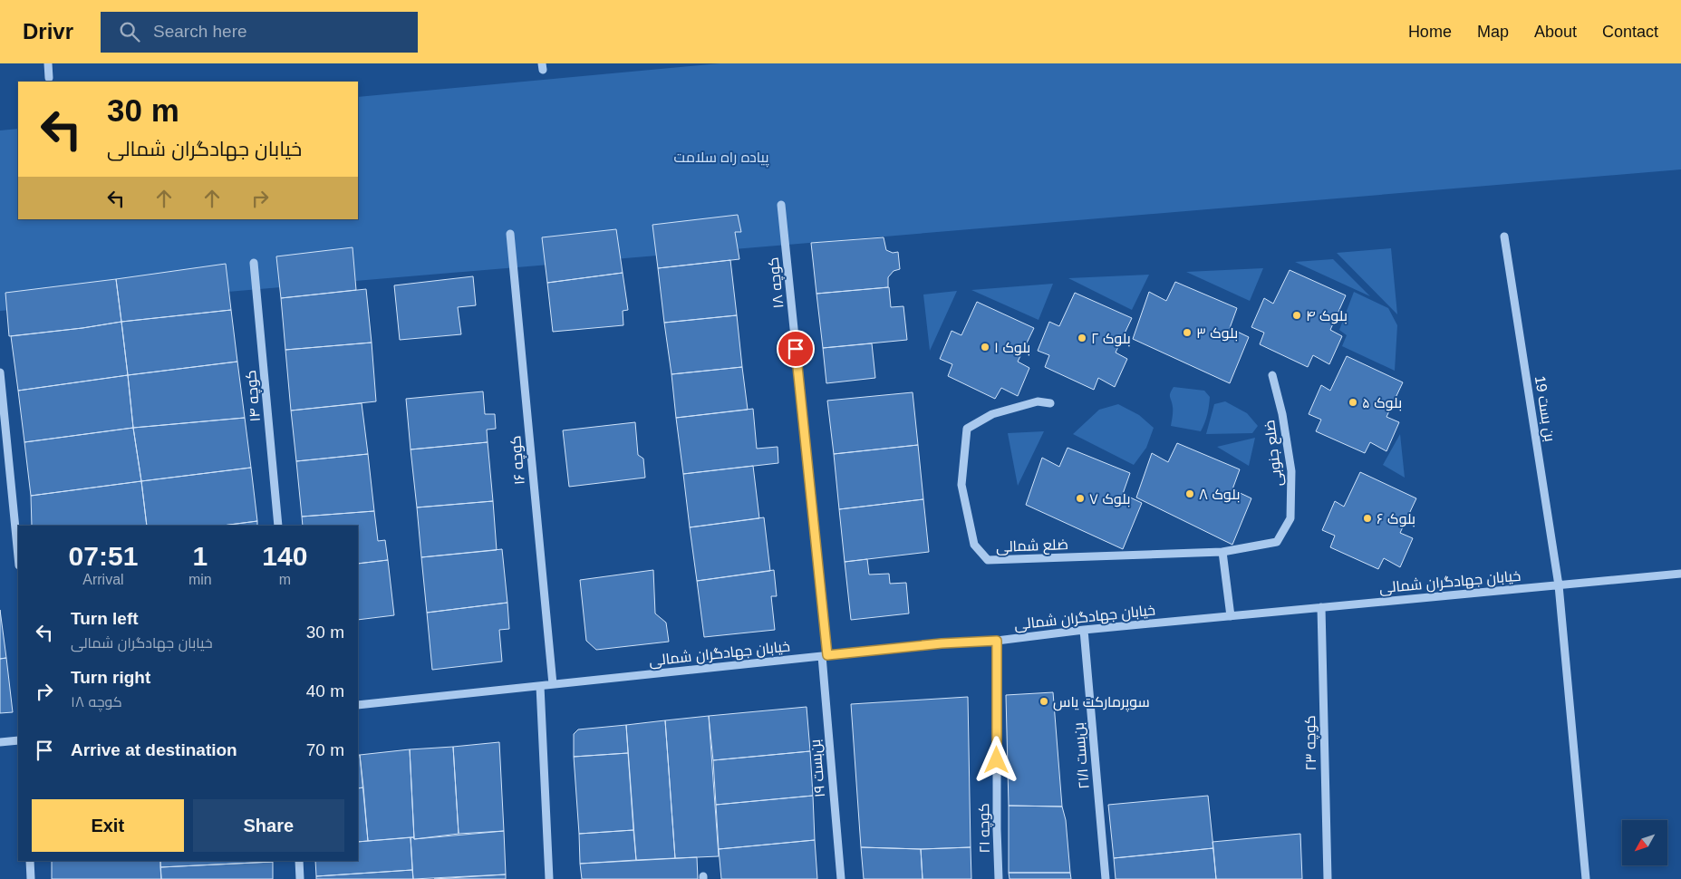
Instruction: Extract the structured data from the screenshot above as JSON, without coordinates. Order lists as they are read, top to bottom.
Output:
{
  "streets": {
    "street": [
      "کوچه ۱۸",
      "کوچه ۱۴",
      "بن بست 19",
      "ضلع جنوبی",
      "کوچه ۱۶",
      "ضلع شمالی",
      "خیابان جهادگران شمالی",
      "کوچه ۲۳",
      "بن‌بست ۲۱/۱",
      "بن‌بست ۱۹",
      "کوچه ۲۱"
    ]
  },
  "crossings": [
    ["کوچه ۱۸", "خیابان جهادگران شمالی"],
    ["کوچه ۱۸", "بن‌بست ۱۹"],
    ["بن بست 19", "خیابان جهادگران شمالی"],
    ["ضلع جنوبی", "ضلع شمالی"],
    ["کوچه ۱۶", "خیابان جهادگران شمالی"],
    ["خیابان جهادگران شمالی", "کوچه ۲۳"],
    ["خیابان جهادگران شمالی", "بن‌بست ۲۱/۱"],
    ["خیابان جهادگران شمالی", "بن‌بست ۱۹"],
    ["خیابان جهادگران شمالی", "کوچه ۲۱"]
  ],
  "parks": ["پیاده راه سلامت"],
  "places": [
    "بلوک ۴",
    "بلوک ۳",
    "بلوک ۲",
    "بلوک ۱",
    "بلوک ۵",
    "بلوک ۸",
    "بلوک ۷",
    "بلوک ۶",
    "سوپرمارکت یاس"
  ],
  "north": "bottom left",
  "page": {
    "header": "Drivr",
    "search": "Search here",
    "nav": [
      "Home",
      "Map",
      "About",
      "Contact"
    ],
    "turn": ["30 m", "خیابان جهادگران شمالی"],
    "eta": [
      "07:51",
      "Arrival",
      "1",
      "min",
      "140",
      "m"
    ],
    "list": [
      {
        "name": "Turn left",
        "note": "خیابان جهادگران شمالی",
        "value": "30 m"
      },
      {
        "name": "Turn right",
        "note": "کوچه ۱۸",
        "value": "40 m"
      },
      {
        "name": "Arrive at destination",
        "value": "70 m"
      }
    ],
    "buttons": ["Exit", "Share"]
  }
}
